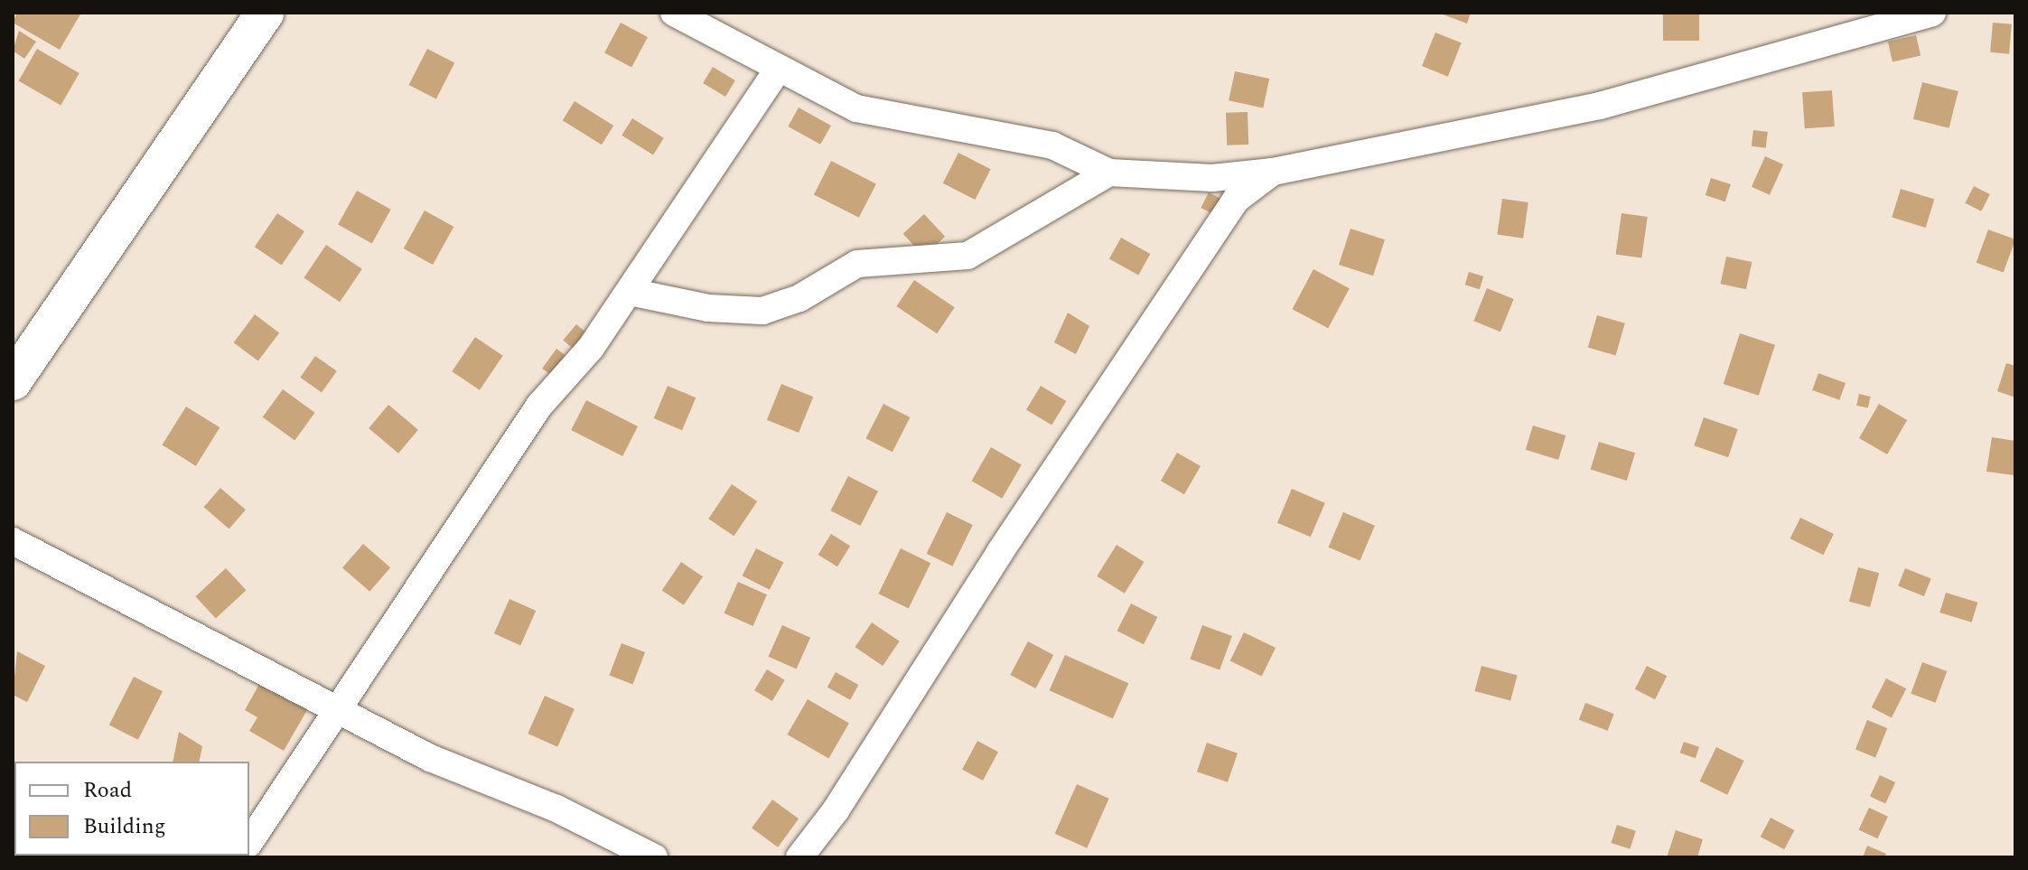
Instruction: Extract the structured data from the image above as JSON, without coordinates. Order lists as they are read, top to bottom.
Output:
{
  "legend": ["Road", "Building"]
}
